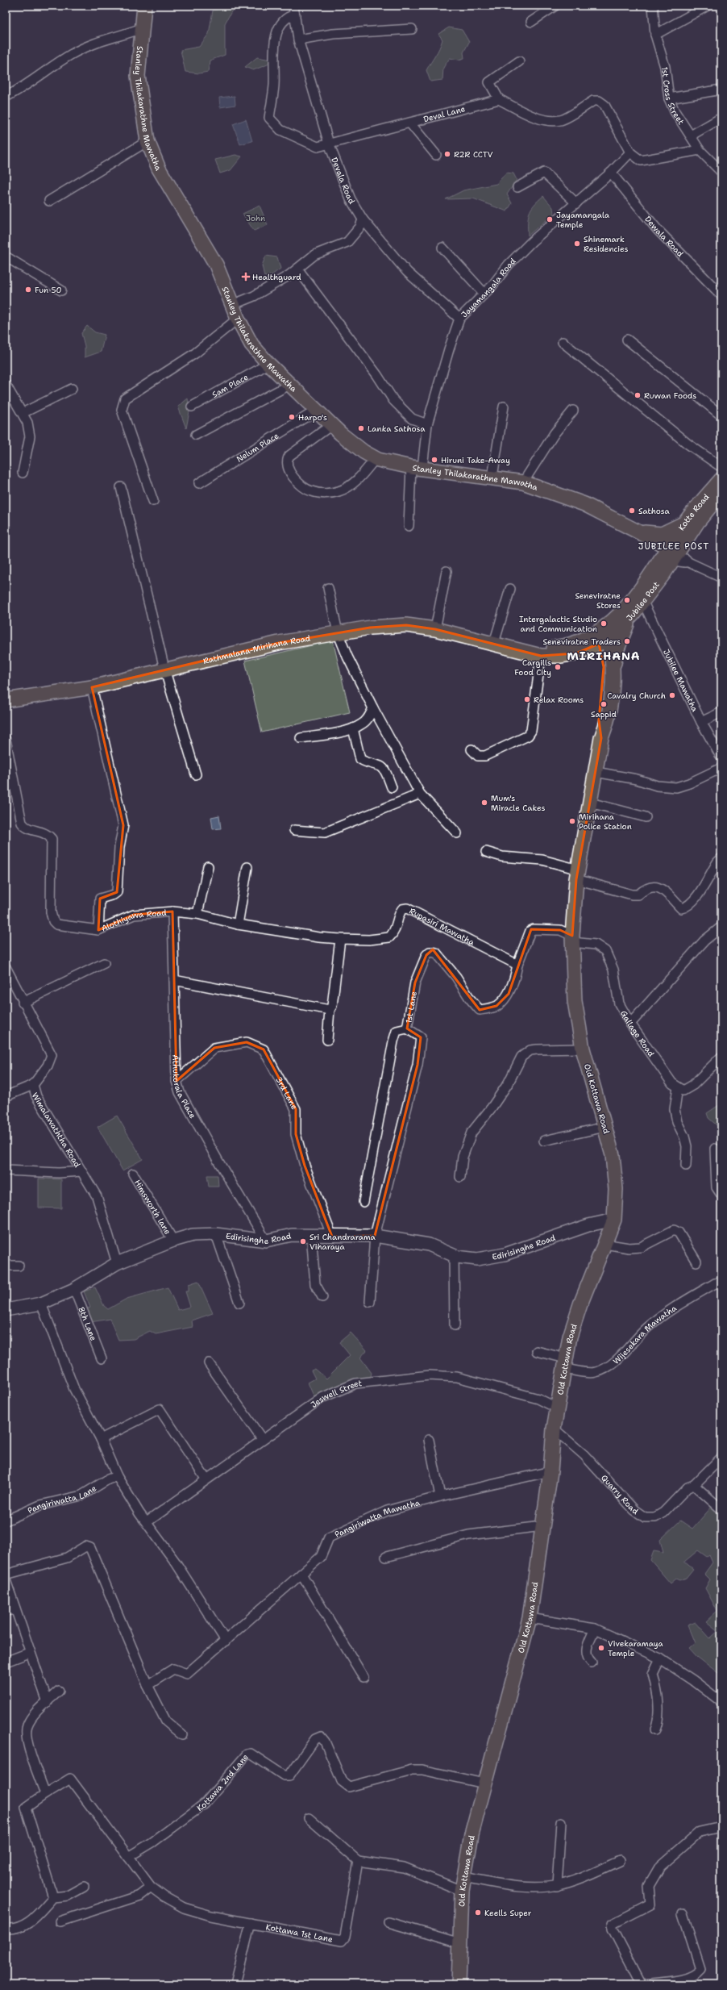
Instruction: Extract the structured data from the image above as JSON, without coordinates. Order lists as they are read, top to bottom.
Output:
{
  "streets": {
    "main road": [
      "Stanley Thilakarathne Mawatha",
      "Kotte Road",
      "Jubilee Post",
      "Rathmalana-Mirihana Road",
      "Old Kottawa Road",
      "Edirisinghe Road"
    ],
    "street": [
      "1st Cross Street",
      "Deval Lane",
      "Devala Road",
      "Dewala Road",
      "Jayamangala Road",
      "Sam Place",
      "Nelum Place",
      "Jubilee Mawatha",
      "Alothiyawa Road",
      "Rupasiri Mawatha",
      "1st Lane",
      "Gallage Road",
      "Athukorala Place",
      "3rd Lane",
      "Wimalawaththa Road",
      "Himsworth lane",
      "8th Lane",
      "Wijesekara Mawatha",
      "Jeswell Street",
      "Quarry Road",
      "Pangiriwatta Lane",
      "Pangiriwatta Mawatha",
      "Kottawa 2nd Lane",
      "Kottawa 1st Lane"
    ]
  },
  "crossings": [
    ["Stanley Thilakarathne Mawatha", "Jayamangala Road"],
    ["Stanley Thilakarathne Mawatha", "Sam Place"],
    ["Stanley Thilakarathne Mawatha", "Nelum Place"],
    ["Stanley Thilakarathne Mawatha", "Kotte Road"],
    ["Stanley Thilakarathne Mawatha", "Jubilee Post"],
    ["Deval Lane", "Devala Road"],
    ["Devala Road", "Jayamangala Road"],
    ["Dewala Road", "Jayamangala Road"],
    ["Kotte Road", "Jubilee Post"],
    ["Jubilee Post", "Rathmalana-Mirihana Road"],
    ["Jubilee Post", "Jubilee Mawatha"],
    ["Jubilee Post", "Old Kottawa Road"],
    ["Rathmalana-Mirihana Road", "Old Kottawa Road"],
    ["Alothiyawa Road", "Rupasiri Mawatha"],
    ["Alothiyawa Road", "Athukorala Place"],
    ["Rupasiri Mawatha", "1st Lane"],
    ["1st Lane", "Edirisinghe Road"],
    ["Gallage Road", "Old Kottawa Road"],
    ["Athukorala Place", "3rd Lane"],
    ["Athukorala Place", "Edirisinghe Road"],
    ["3rd Lane", "Edirisinghe Road"],
    ["Old Kottawa Road", "Edirisinghe Road"],
    ["Old Kottawa Road", "Wijesekara Mawatha"],
    ["Old Kottawa Road", "Jeswell Street"],
    ["Old Kottawa Road", "Quarry Road"],
    ["Old Kottawa Road", "Pangiriwatta Mawatha"],
    ["Old Kottawa Road", "Kottawa 2nd Lane"],
    ["Wimalawaththa Road", "Edirisinghe Road"],
    ["Himsworth lane", "Edirisinghe Road"],
    ["Edirisinghe Road", "8th Lane"],
    ["Kottawa 2nd Lane", "Kottawa 1st Lane"]
  ],
  "districts": ["JUBILEE POST", "MIRIHANA"],
  "parks": ["John"],
  "places": {
    "other": [
      "R2R CCTV",
      "Jayamangala Temple",
      "Shinemark Residencies",
      "Fun 50",
      "Ruwan Foods",
      "Harpo's",
      "Lanka Sathosa",
      "Hiruni Take-Away",
      "Sathosa",
      "Seneviratne Stores",
      "Intergalactic Studio and Communication",
      "Seneviratne Traders",
      "Cargills Food City",
      "Cavalry Church",
      "Relax Rooms",
      "Sappid",
      "Mum's Miracle Cakes",
      "Mirihana Police Station",
      "Sri Chandrarama Viharaya",
      "Vivekaramaya Temple",
      "Keells Super"
    ],
    "health": ["Healthguard"]
  }
}
